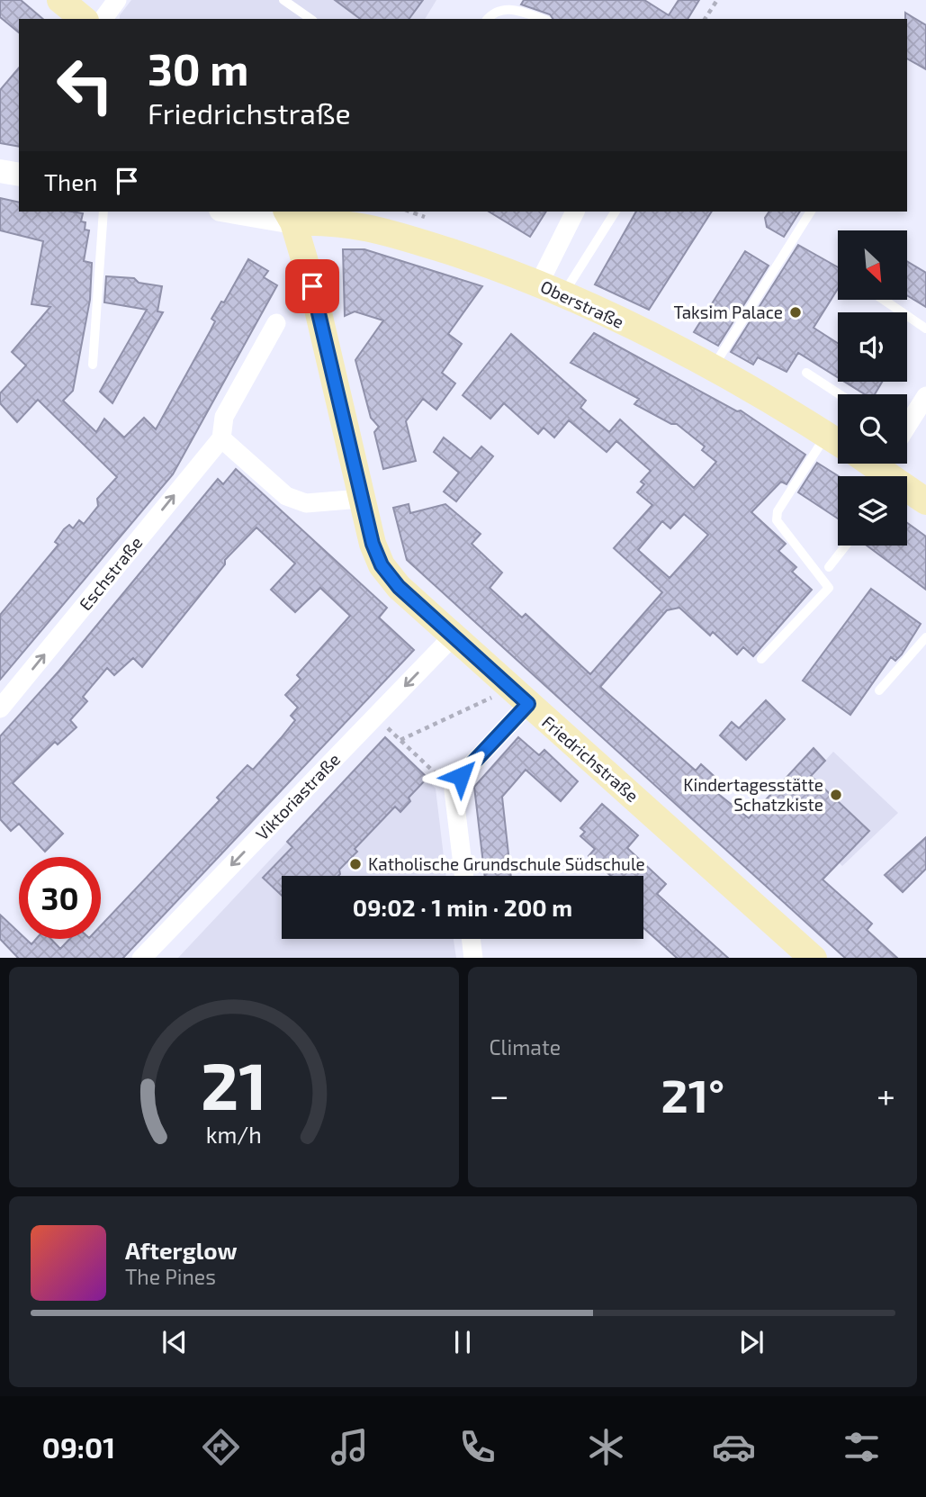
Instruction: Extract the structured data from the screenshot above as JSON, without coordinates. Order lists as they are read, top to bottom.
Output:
{
  "streets": {
    "main road": ["Oberstraße", "Friedrichstraße"],
    "street": ["Eschstraße", "Viktoriastraße"]
  },
  "crossings": [
    ["Oberstraße", "Friedrichstraße"],
    ["Friedrichstraße", "Viktoriastraße"]
  ],
  "one_way": ["Eschstraße", "Viktoriastraße"],
  "places": ["Taksim Palace", "Kindertagesstätte Schatzkiste", "Katholische Grundschule Südschule"],
  "north": "bottom right",
  "page": {
    "turn": ["30 m", "Friedrichstraße"],
    "then": "Then",
    "limit": "30",
    "trip": "09:02 · 1 min · 200 m",
    "tile": "Climate",
    "heat": ["−", "21°", "+"],
    "song": ["Afterglow", "The Pines"],
    "tabs": "09:01",
    "gauge": ["21", "km/h"]
  }
}
